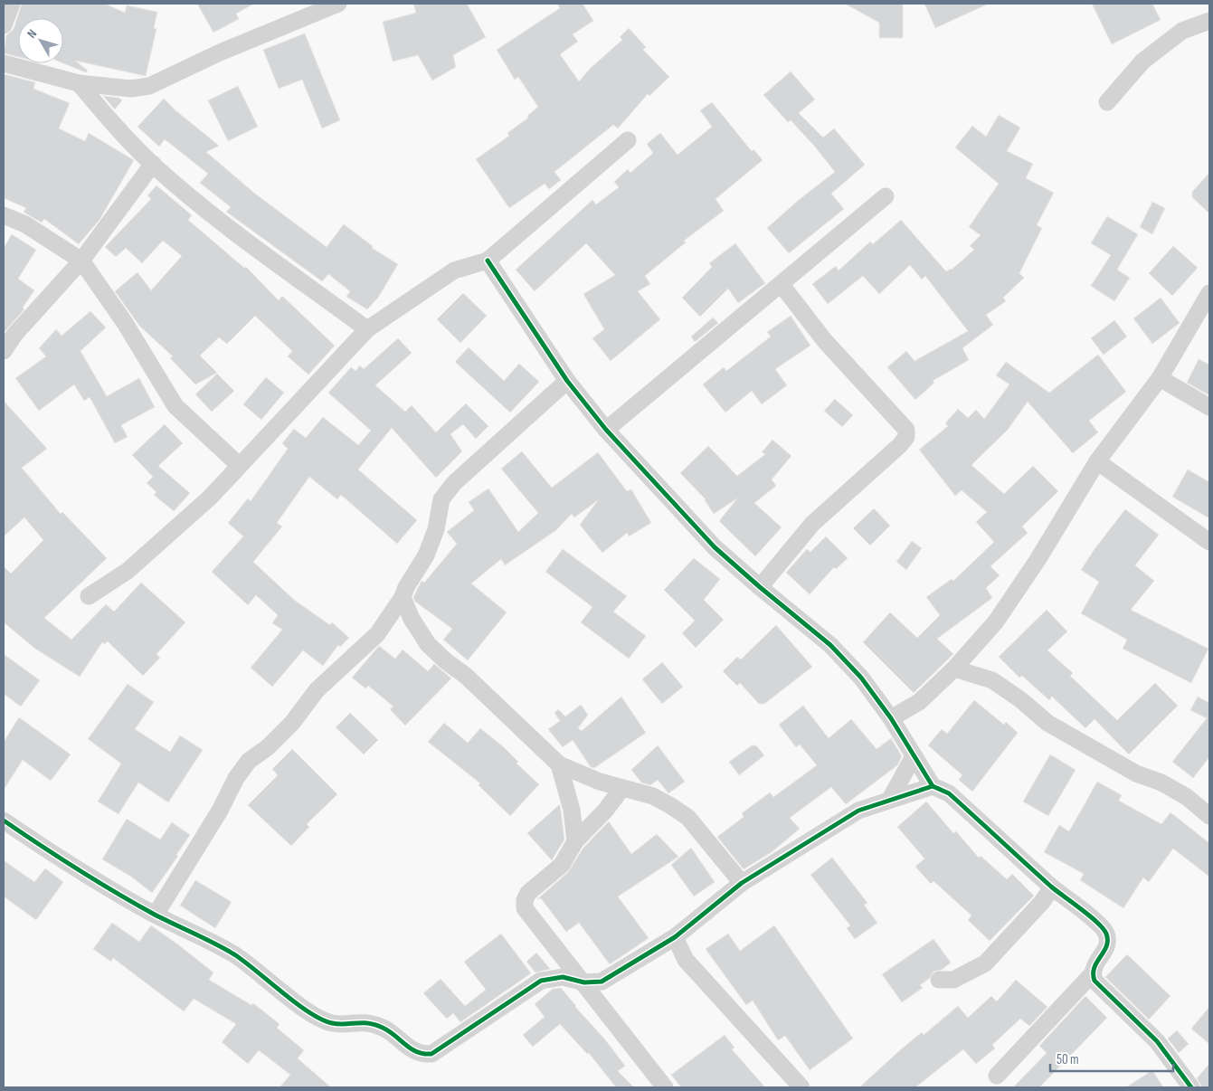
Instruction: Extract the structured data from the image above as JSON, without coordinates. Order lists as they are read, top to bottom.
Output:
{
  "scale_bar": "50 m",
  "north": "top left"
}
